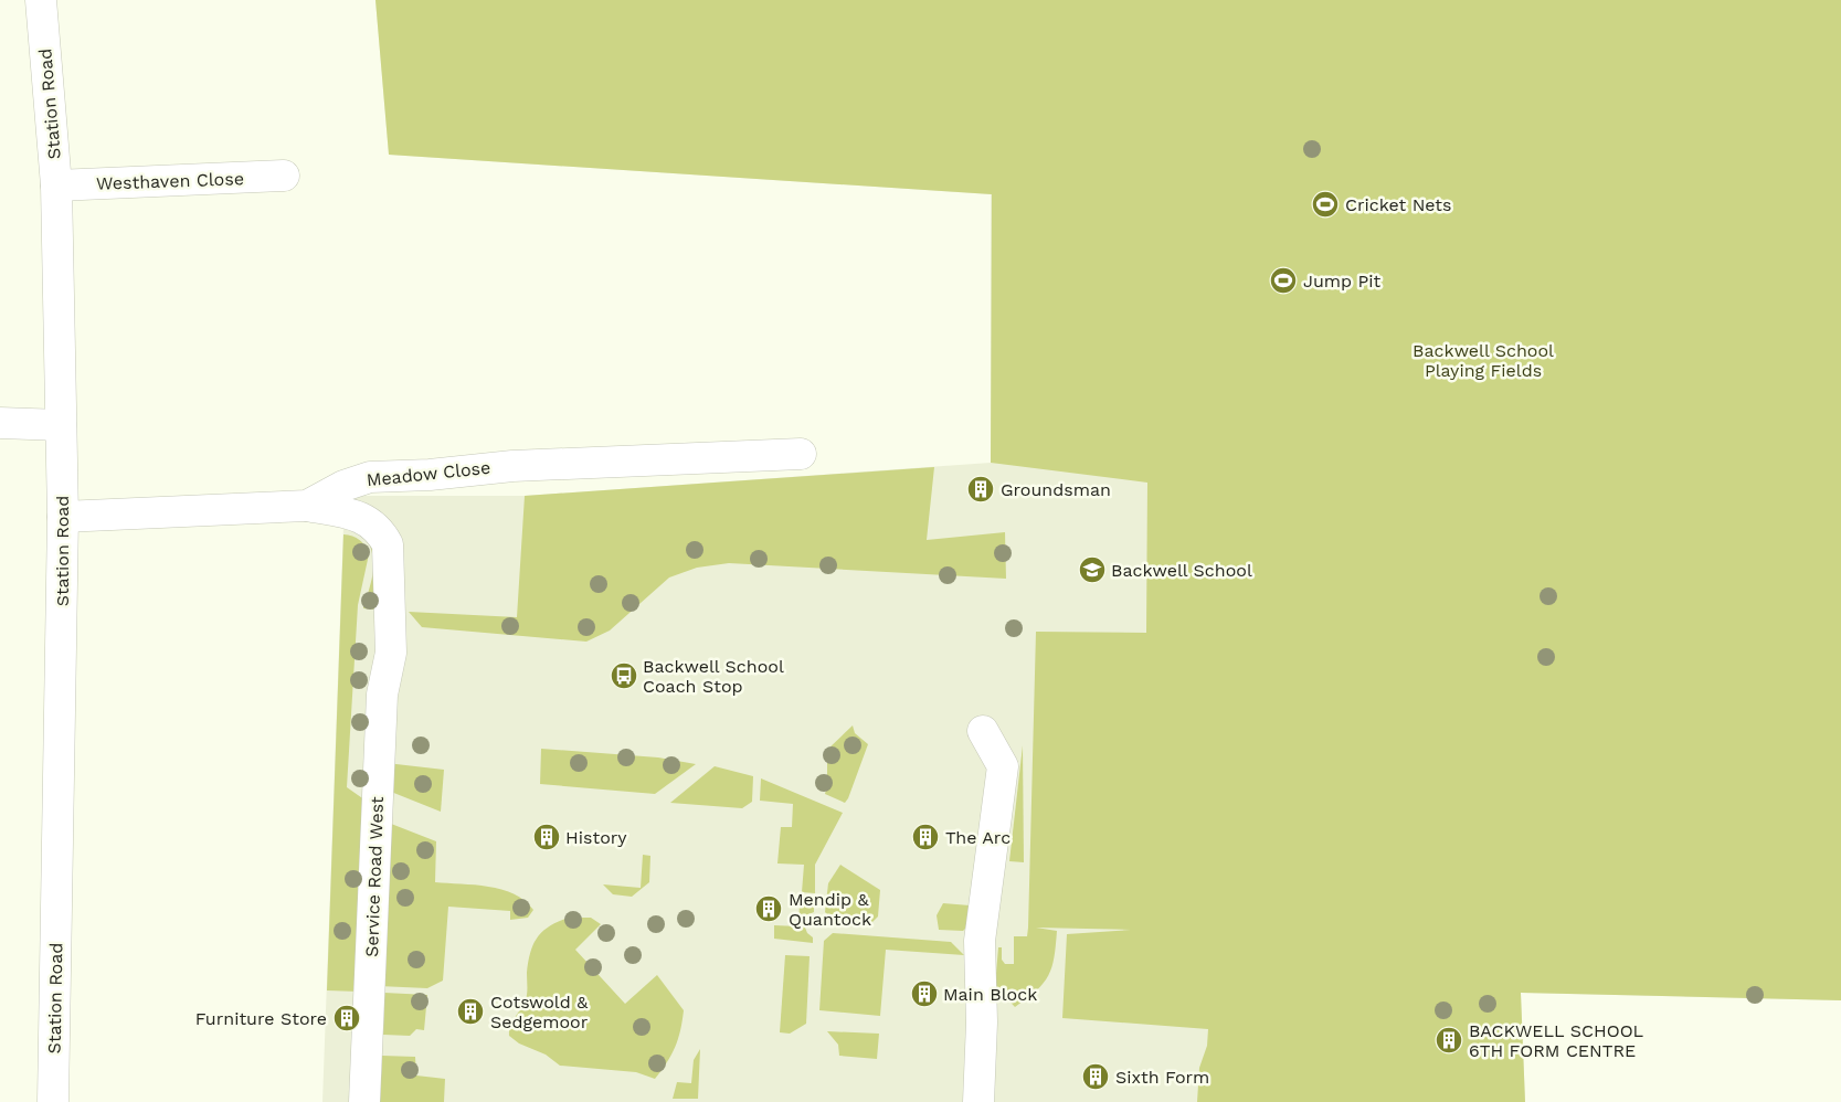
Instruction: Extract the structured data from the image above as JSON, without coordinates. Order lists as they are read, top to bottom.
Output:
{
  "streets": {
    "street": [
      "Station Road",
      "Westhaven Close",
      "Meadow Close",
      "Service Road West"
    ]
  },
  "crossings": [
    ["Station Road", "Westhaven Close"],
    ["Station Road", "Meadow Close"],
    ["Meadow Close", "Service Road West"]
  ],
  "parks": ["Backwell School Playing Fields"],
  "places": {
    "sports": ["Cricket Nets", "Jump Pit"],
    "building": [
      "Groundsman",
      "History",
      "The Arc",
      "Mendip & Quantock",
      "Main Block",
      "Cotswold & Sedgemoor",
      "Furniture Store",
      "BACKWELL SCHOOL 6TH FORM CENTRE",
      "Sixth Form"
    ],
    "school or university": ["Backwell School"],
    "bus stop": ["Backwell School Coach Stop"]
  }
}
